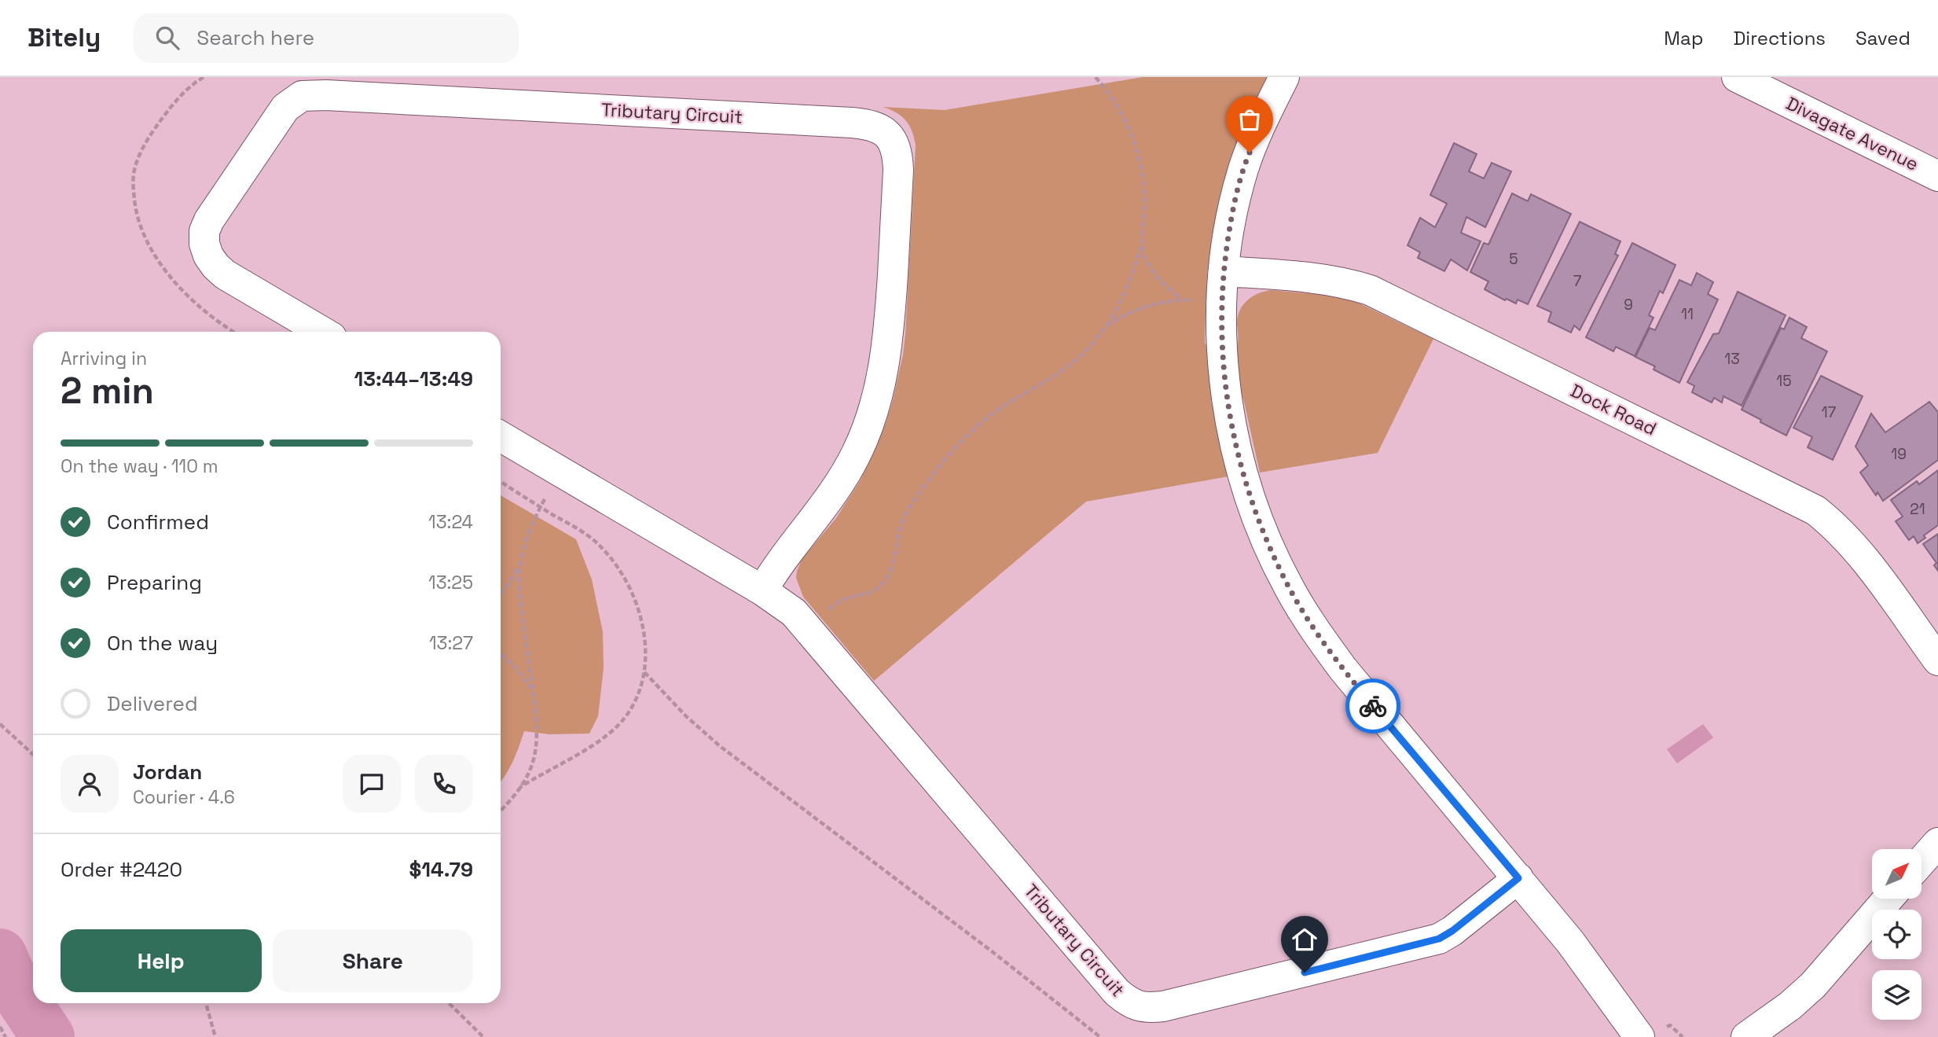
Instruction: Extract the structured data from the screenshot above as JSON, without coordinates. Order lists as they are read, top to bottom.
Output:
{
  "streets": {
    "street": ["Tributary Circuit", "Divagate Avenue", "Dock Road"]
  },
  "house_numbers": [
    "5",
    "7",
    "9",
    "11",
    "13",
    "15",
    "17",
    "19",
    "21"
  ],
  "north": "top right",
  "page": {
    "header": "Bitely",
    "search": "Search here",
    "nav": ["Map", "Directions", "Saved"],
    "heading": ["2 min", "Arriving in", "13:44–13:49"],
    "panel": [
      "Jordan",
      "Courier · 4.6",
      "Order #2420",
      "$14.79"
    ],
    "bar": "On the way · 110 m",
    "list": [
      ["Confirmed", "13:24"],
      ["Preparing", "13:25"],
      ["On the way", "13:27"],
      "Delivered"
    ],
    "buttons": ["Help", "Share"]
  }
}
